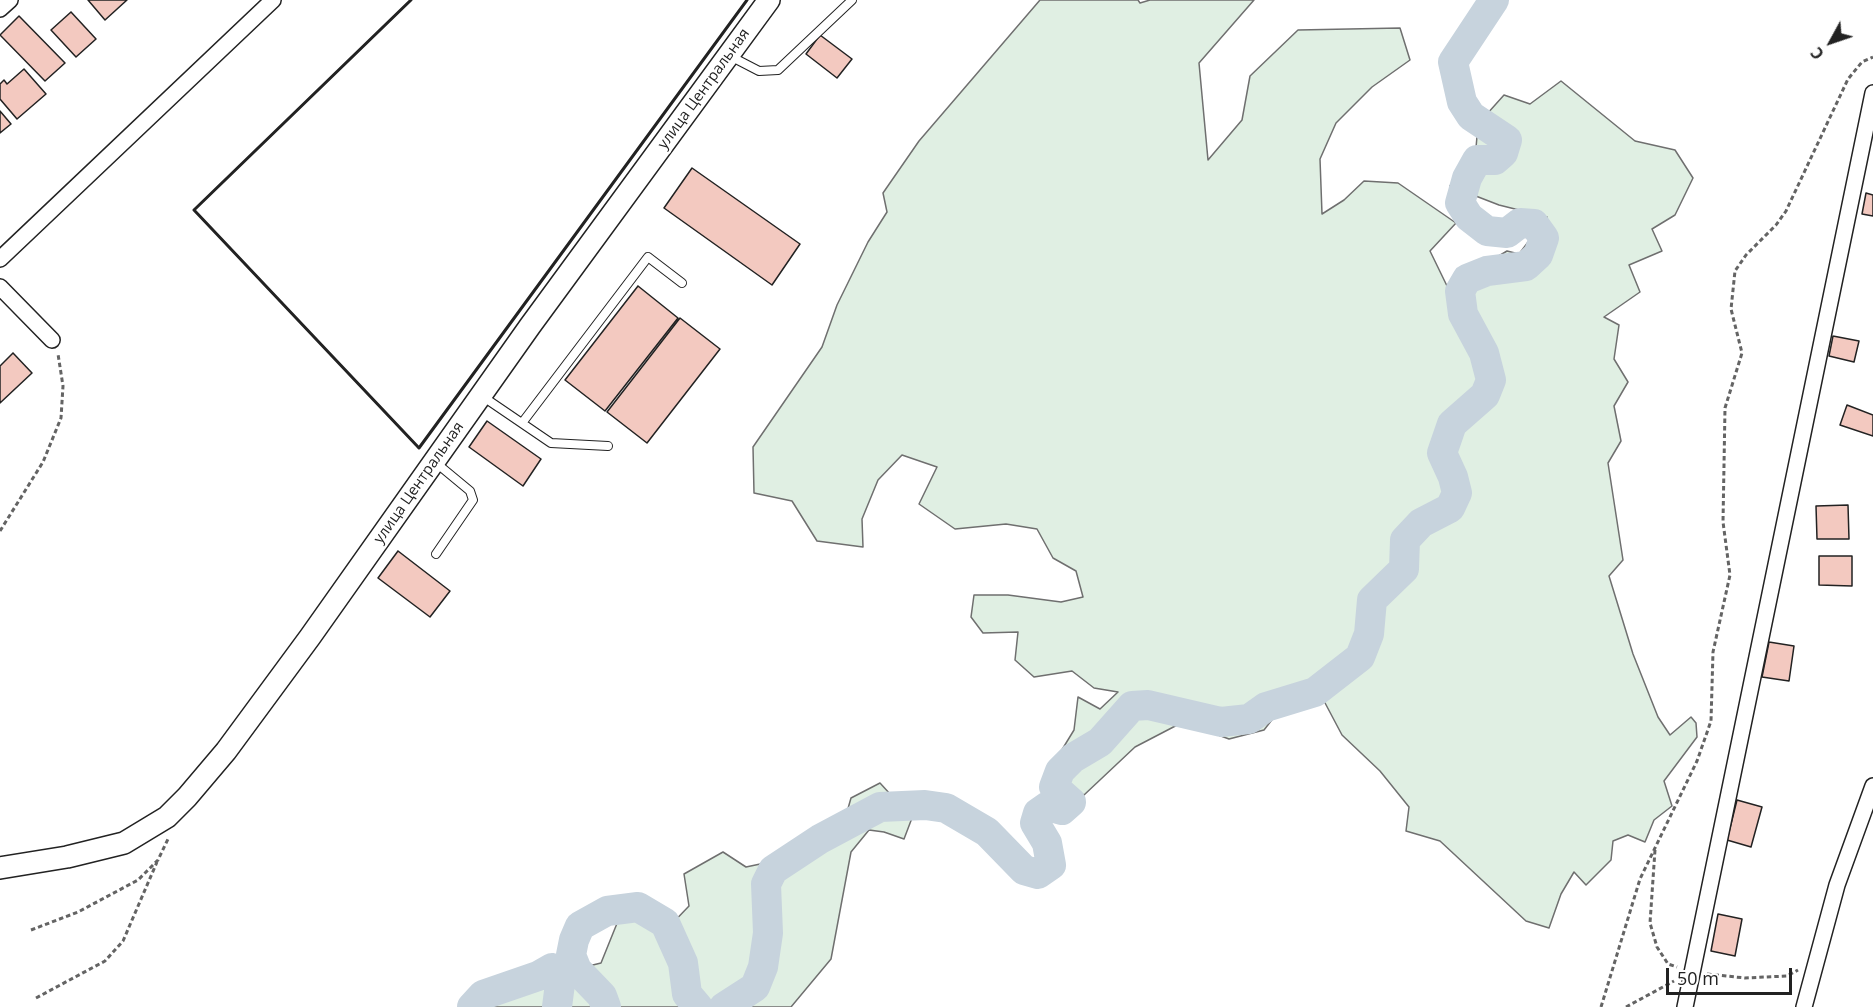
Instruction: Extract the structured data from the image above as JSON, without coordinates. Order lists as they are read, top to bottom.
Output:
{
  "streets": {
    "main road": ["улица Центральная"]
  },
  "scale_bar": "50 m",
  "north": "bottom left"
}
